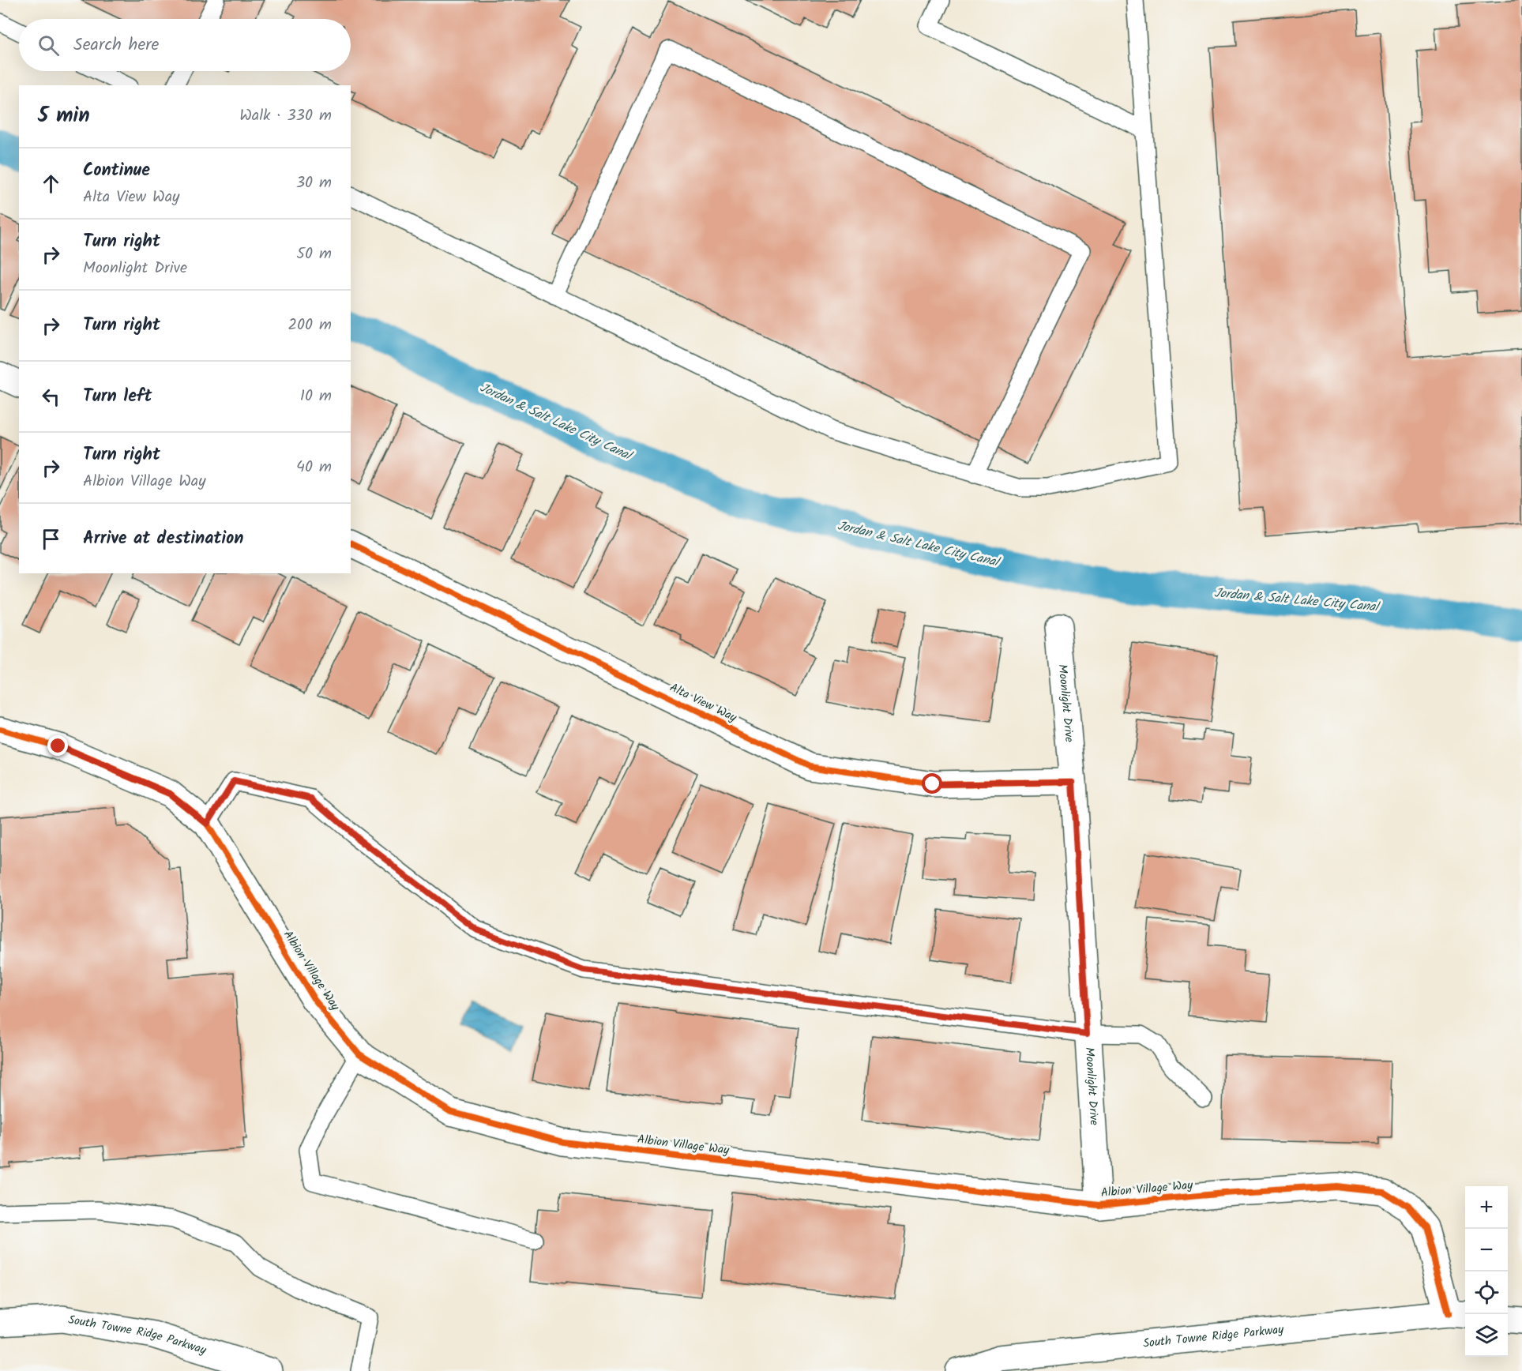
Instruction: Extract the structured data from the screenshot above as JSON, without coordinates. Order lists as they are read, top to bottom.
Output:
{
  "streets": {
    "street": [
      "Alta View Way",
      "Moonlight Drive",
      "Albion Village Way",
      "South Towne Ridge Parkway"
    ]
  },
  "crossings": [
    ["Alta View Way", "Moonlight Drive"],
    ["Moonlight Drive", "Albion Village Way"],
    ["Albion Village Way", "South Towne Ridge Parkway"]
  ],
  "water": ["Jordan & Salt Lake City Canal"],
  "page": {
    "search": "Search here",
    "heading": ["5 min", "Walk · 330 m"],
    "list": [
      ["Continue", "Alta View Way", "30 m"],
      ["Turn right", "Moonlight Drive", "50 m"],
      ["Turn right", "200 m"],
      ["Turn left", "10 m"],
      ["Turn right", "Albion Village Way", "40 m"],
      "Arrive at destination"
    ],
    "map_buttons": ["+", "−"]
  }
}
